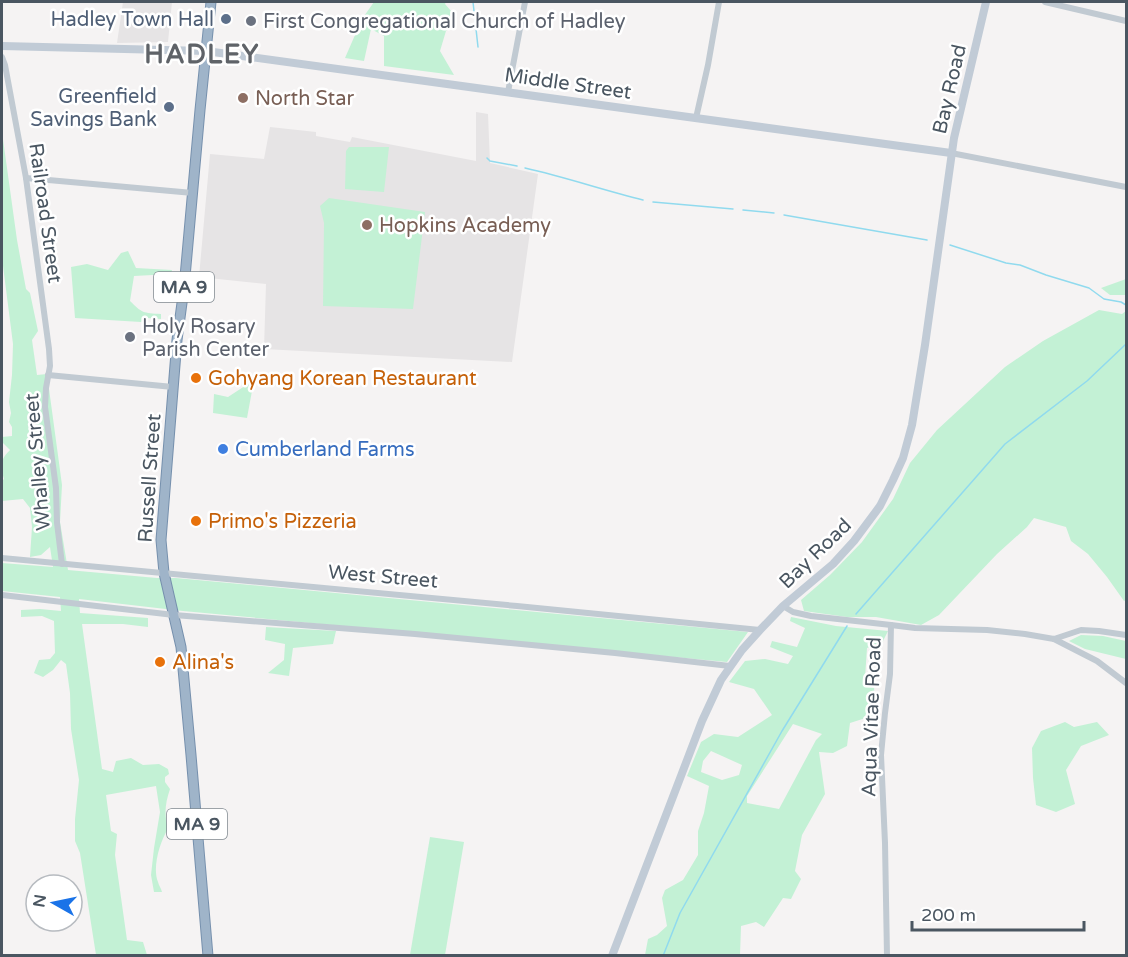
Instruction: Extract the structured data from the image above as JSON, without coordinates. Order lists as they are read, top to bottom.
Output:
{
  "streets": {
    "highway": ["MA 9", "Russell Street"],
    "main road": ["Middle Street", "Bay Road"],
    "street": [
      "Railroad Street",
      "Whalley Street",
      "West Street",
      "Aqua Vitae Road"
    ]
  },
  "crossings": [
    ["Middle Street", "Bay Road"],
    ["Middle Street", "Russell Street"],
    ["Bay Road", "West Street"],
    ["Bay Road", "Aqua Vitae Road"],
    ["Railroad Street", "Whalley Street"],
    ["Whalley Street", "Russell Street"],
    ["Whalley Street", "West Street"],
    ["Russell Street", "West Street"]
  ],
  "districts": ["HADLEY"],
  "places": [
    "Hadley Town Hall",
    "First Congregational Church of Hadley",
    "North Star",
    "Greenfield Savings Bank",
    "Hopkins Academy",
    "Holy Rosary Parish Center",
    "Gohyang Korean Restaurant",
    "Cumberland Farms",
    "Primo's Pizzeria",
    "Alina's"
  ],
  "scale_bar": "200 m",
  "north": "left"
}
